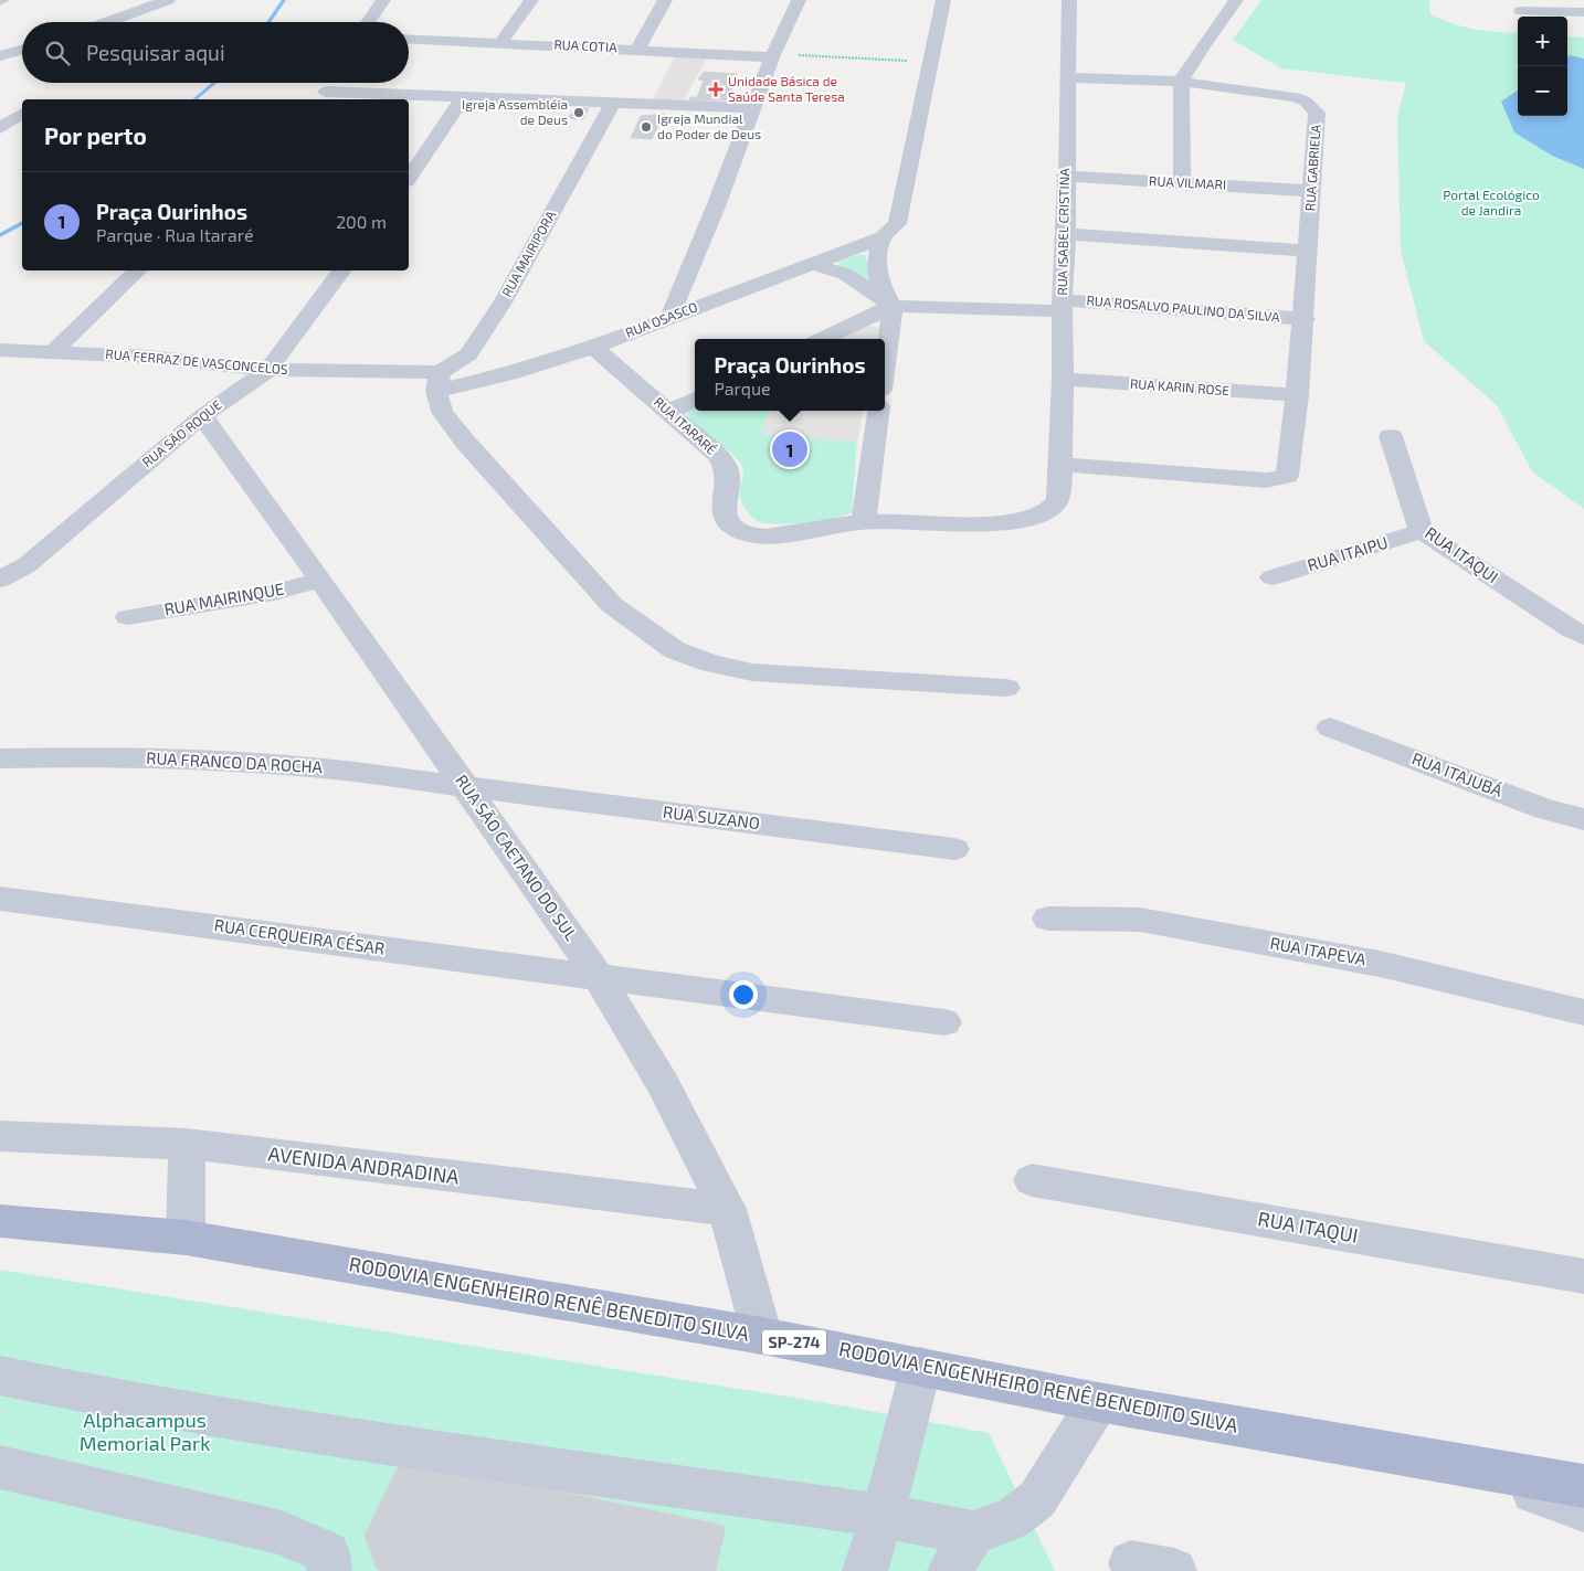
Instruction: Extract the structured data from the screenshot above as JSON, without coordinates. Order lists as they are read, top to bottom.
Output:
{
  "streets": {
    "main road": ["RODOVIA ENGENHEIRO RENÊ BENEDITO SILVA", "SP-274"],
    "street": [
      "RUA COTIA",
      "RUA GABRIELA",
      "RUA VILMARI",
      "RUA ISABEL CRISTINA",
      "RUA MAIRIPORA",
      "RUA ROSALVO PAULINO DA SILVA",
      "RUA OSASCO",
      "RUA FERRAZ DE VASCONCELOS",
      "RUA KARIN ROSE",
      "RUA ITARARÉ",
      "RUA SÃO ROQUE",
      "RUA ITAIPU",
      "RUA ITAQUI",
      "RUA MAIRINQUE",
      "RUA FRANCO DA ROCHA",
      "RUA ITAJUBÁ",
      "RUA SUZANO",
      "RUA SÃO CAETANO DO SUL",
      "RUA CERQUEIRA CÉSAR",
      "RUA ITAPEVA",
      "AVENIDA ANDRADINA"
    ]
  },
  "crossings": [
    ["RUA GABRIELA", "RUA VILMARI"],
    ["RUA GABRIELA", "RUA ISABEL CRISTINA"],
    ["RUA GABRIELA", "RUA ROSALVO PAULINO DA SILVA"],
    ["RUA GABRIELA", "RUA KARIN ROSE"],
    ["RUA GABRIELA", "RUA ITARARÉ"],
    ["RUA VILMARI", "RUA ISABEL CRISTINA"],
    ["RUA ISABEL CRISTINA", "RUA ROSALVO PAULINO DA SILVA"],
    ["RUA ISABEL CRISTINA", "RUA KARIN ROSE"],
    ["RUA ISABEL CRISTINA", "RUA ITARARÉ"],
    ["RUA MAIRIPORA", "RUA OSASCO"],
    ["RUA MAIRIPORA", "RUA FERRAZ DE VASCONCELOS"],
    ["RUA OSASCO", "RUA FERRAZ DE VASCONCELOS"],
    ["RUA OSASCO", "RUA ITARARÉ"],
    ["RUA FERRAZ DE VASCONCELOS", "RUA SÃO ROQUE"],
    ["RUA SÃO ROQUE", "RUA SÃO CAETANO DO SUL"],
    ["RUA ITAIPU", "RUA ITAQUI"],
    ["RUA MAIRINQUE", "RUA SÃO CAETANO DO SUL"],
    ["RUA FRANCO DA ROCHA", "RUA SUZANO"],
    ["RUA FRANCO DA ROCHA", "RUA SÃO CAETANO DO SUL"],
    ["RUA SUZANO", "RUA SÃO CAETANO DO SUL"],
    ["RUA SÃO CAETANO DO SUL", "RUA CERQUEIRA CÉSAR"],
    ["RUA SÃO CAETANO DO SUL", "AVENIDA ANDRADINA"],
    ["RUA SÃO CAETANO DO SUL", "RODOVIA ENGENHEIRO RENÊ BENEDITO SILVA"]
  ],
  "parks": ["Portal Ecológico de Jandira", "Alphacampus Memorial Park"],
  "places": {
    "health": ["Unidade Básica de Saúde Santa Teresa"],
    "other": ["Igreja Assembléia de Deus", "Igreja Mundial do Poder de Deus"]
  },
  "page": {
    "map_buttons": ["+", "−"],
    "search": "Pesquisar aqui",
    "heading": "Por perto",
    "list": [
      {
        "mark": "1",
        "name": "Praça Ourinhos",
        "note": "Parque · Rua Itararé",
        "value": "200 m"
      }
    ],
    "popup": ["Praça Ourinhos", "Parque"],
    "pins": "1"
  }
}
